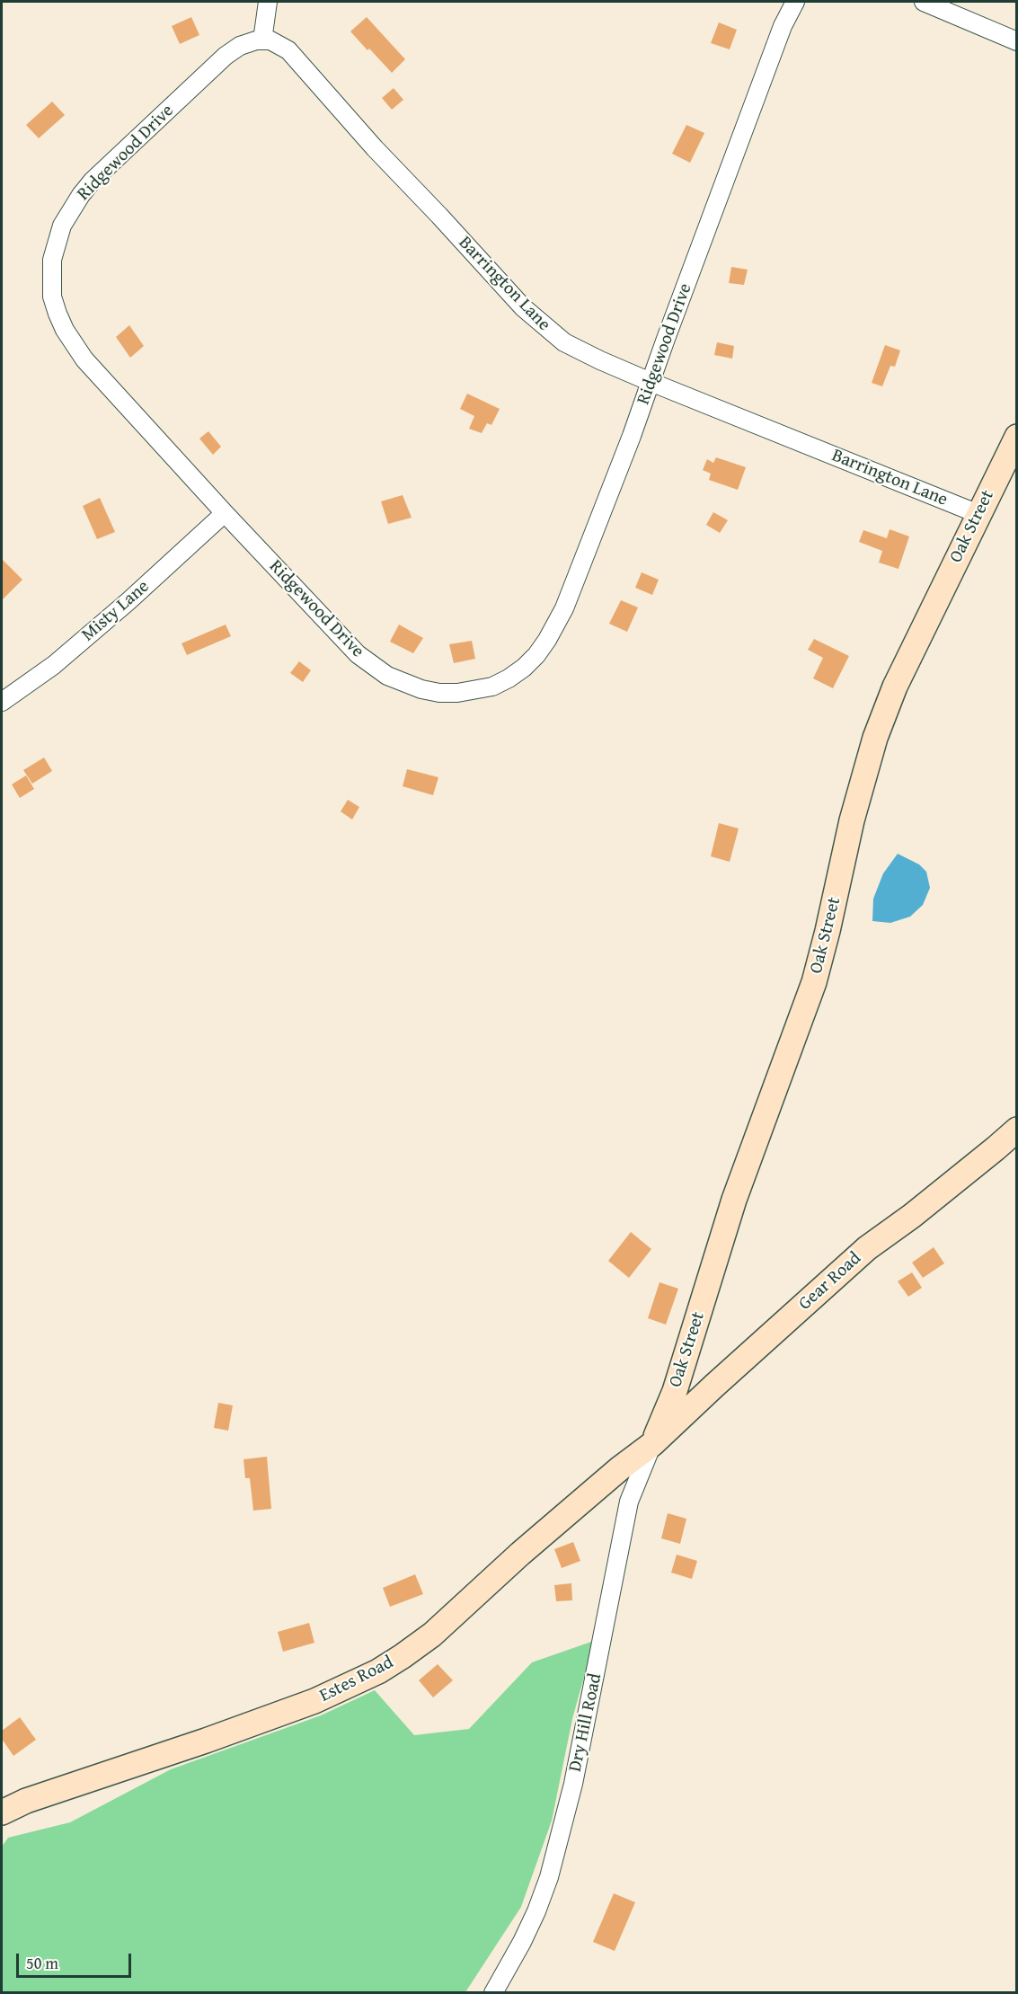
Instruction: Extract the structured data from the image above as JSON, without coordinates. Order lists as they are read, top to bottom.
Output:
{
  "streets": {
    "street": [
      "Ridgewood Drive",
      "Barrington Lane",
      "Oak Street",
      "Misty Lane",
      "Gear Road",
      "Estes Road",
      "Dry Hill Road"
    ]
  },
  "crossings": [
    ["Ridgewood Drive", "Barrington Lane"],
    ["Ridgewood Drive", "Misty Lane"],
    ["Barrington Lane", "Oak Street"],
    ["Oak Street", "Gear Road"],
    ["Oak Street", "Estes Road"],
    ["Oak Street", "Dry Hill Road"],
    ["Gear Road", "Estes Road"],
    ["Gear Road", "Dry Hill Road"],
    ["Estes Road", "Dry Hill Road"]
  ],
  "scale_bar": "50 m"
}
